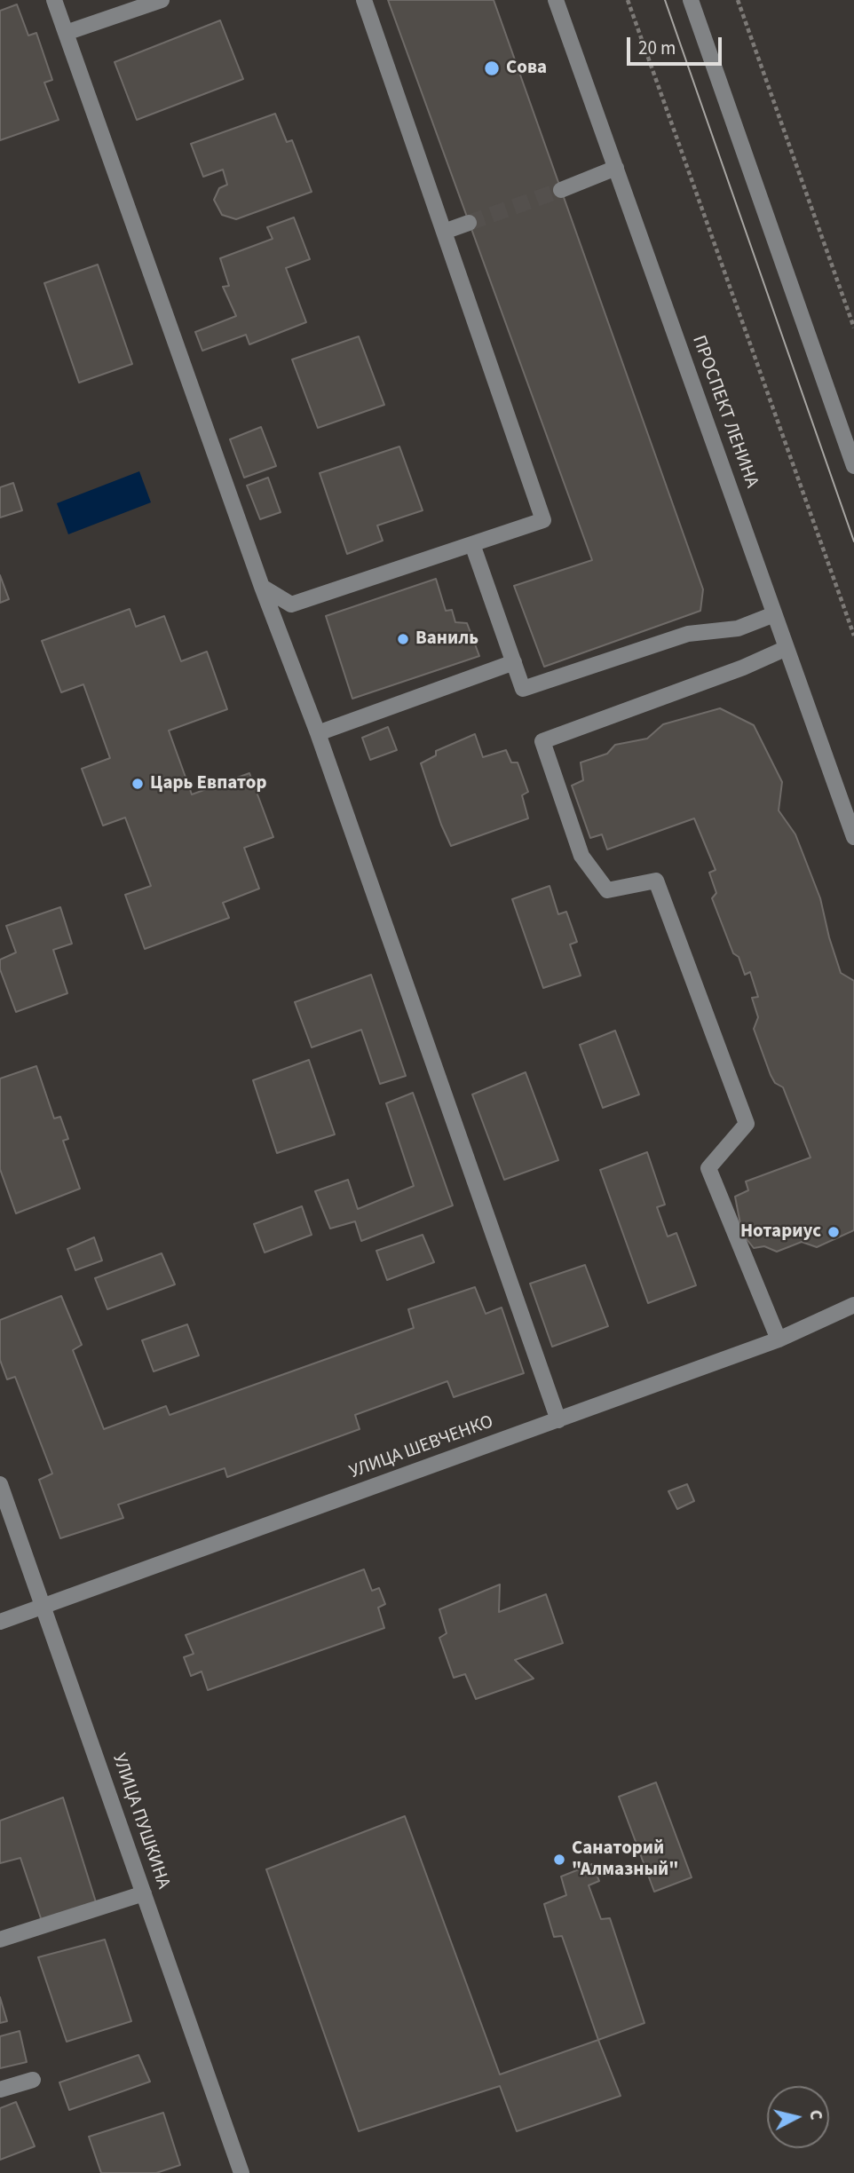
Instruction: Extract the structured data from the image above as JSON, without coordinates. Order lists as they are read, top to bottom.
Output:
{
  "streets": {
    "street": ["ПРОСПЕКТ ЛЕНИНА", "УЛИЦА ШЕВЧЕНКО", "УЛИЦА ПУШКИНА"]
  },
  "crossings": [
    ["УЛИЦА ШЕВЧЕНКО", "УЛИЦА ПУШКИНА"]
  ],
  "places": [
    "Сова",
    "Ваниль",
    "Царь Евпатор",
    "Нотариус",
    "Санаторий \"Алмазный\""
  ],
  "scale_bar": "20 m",
  "north": "right"
}
